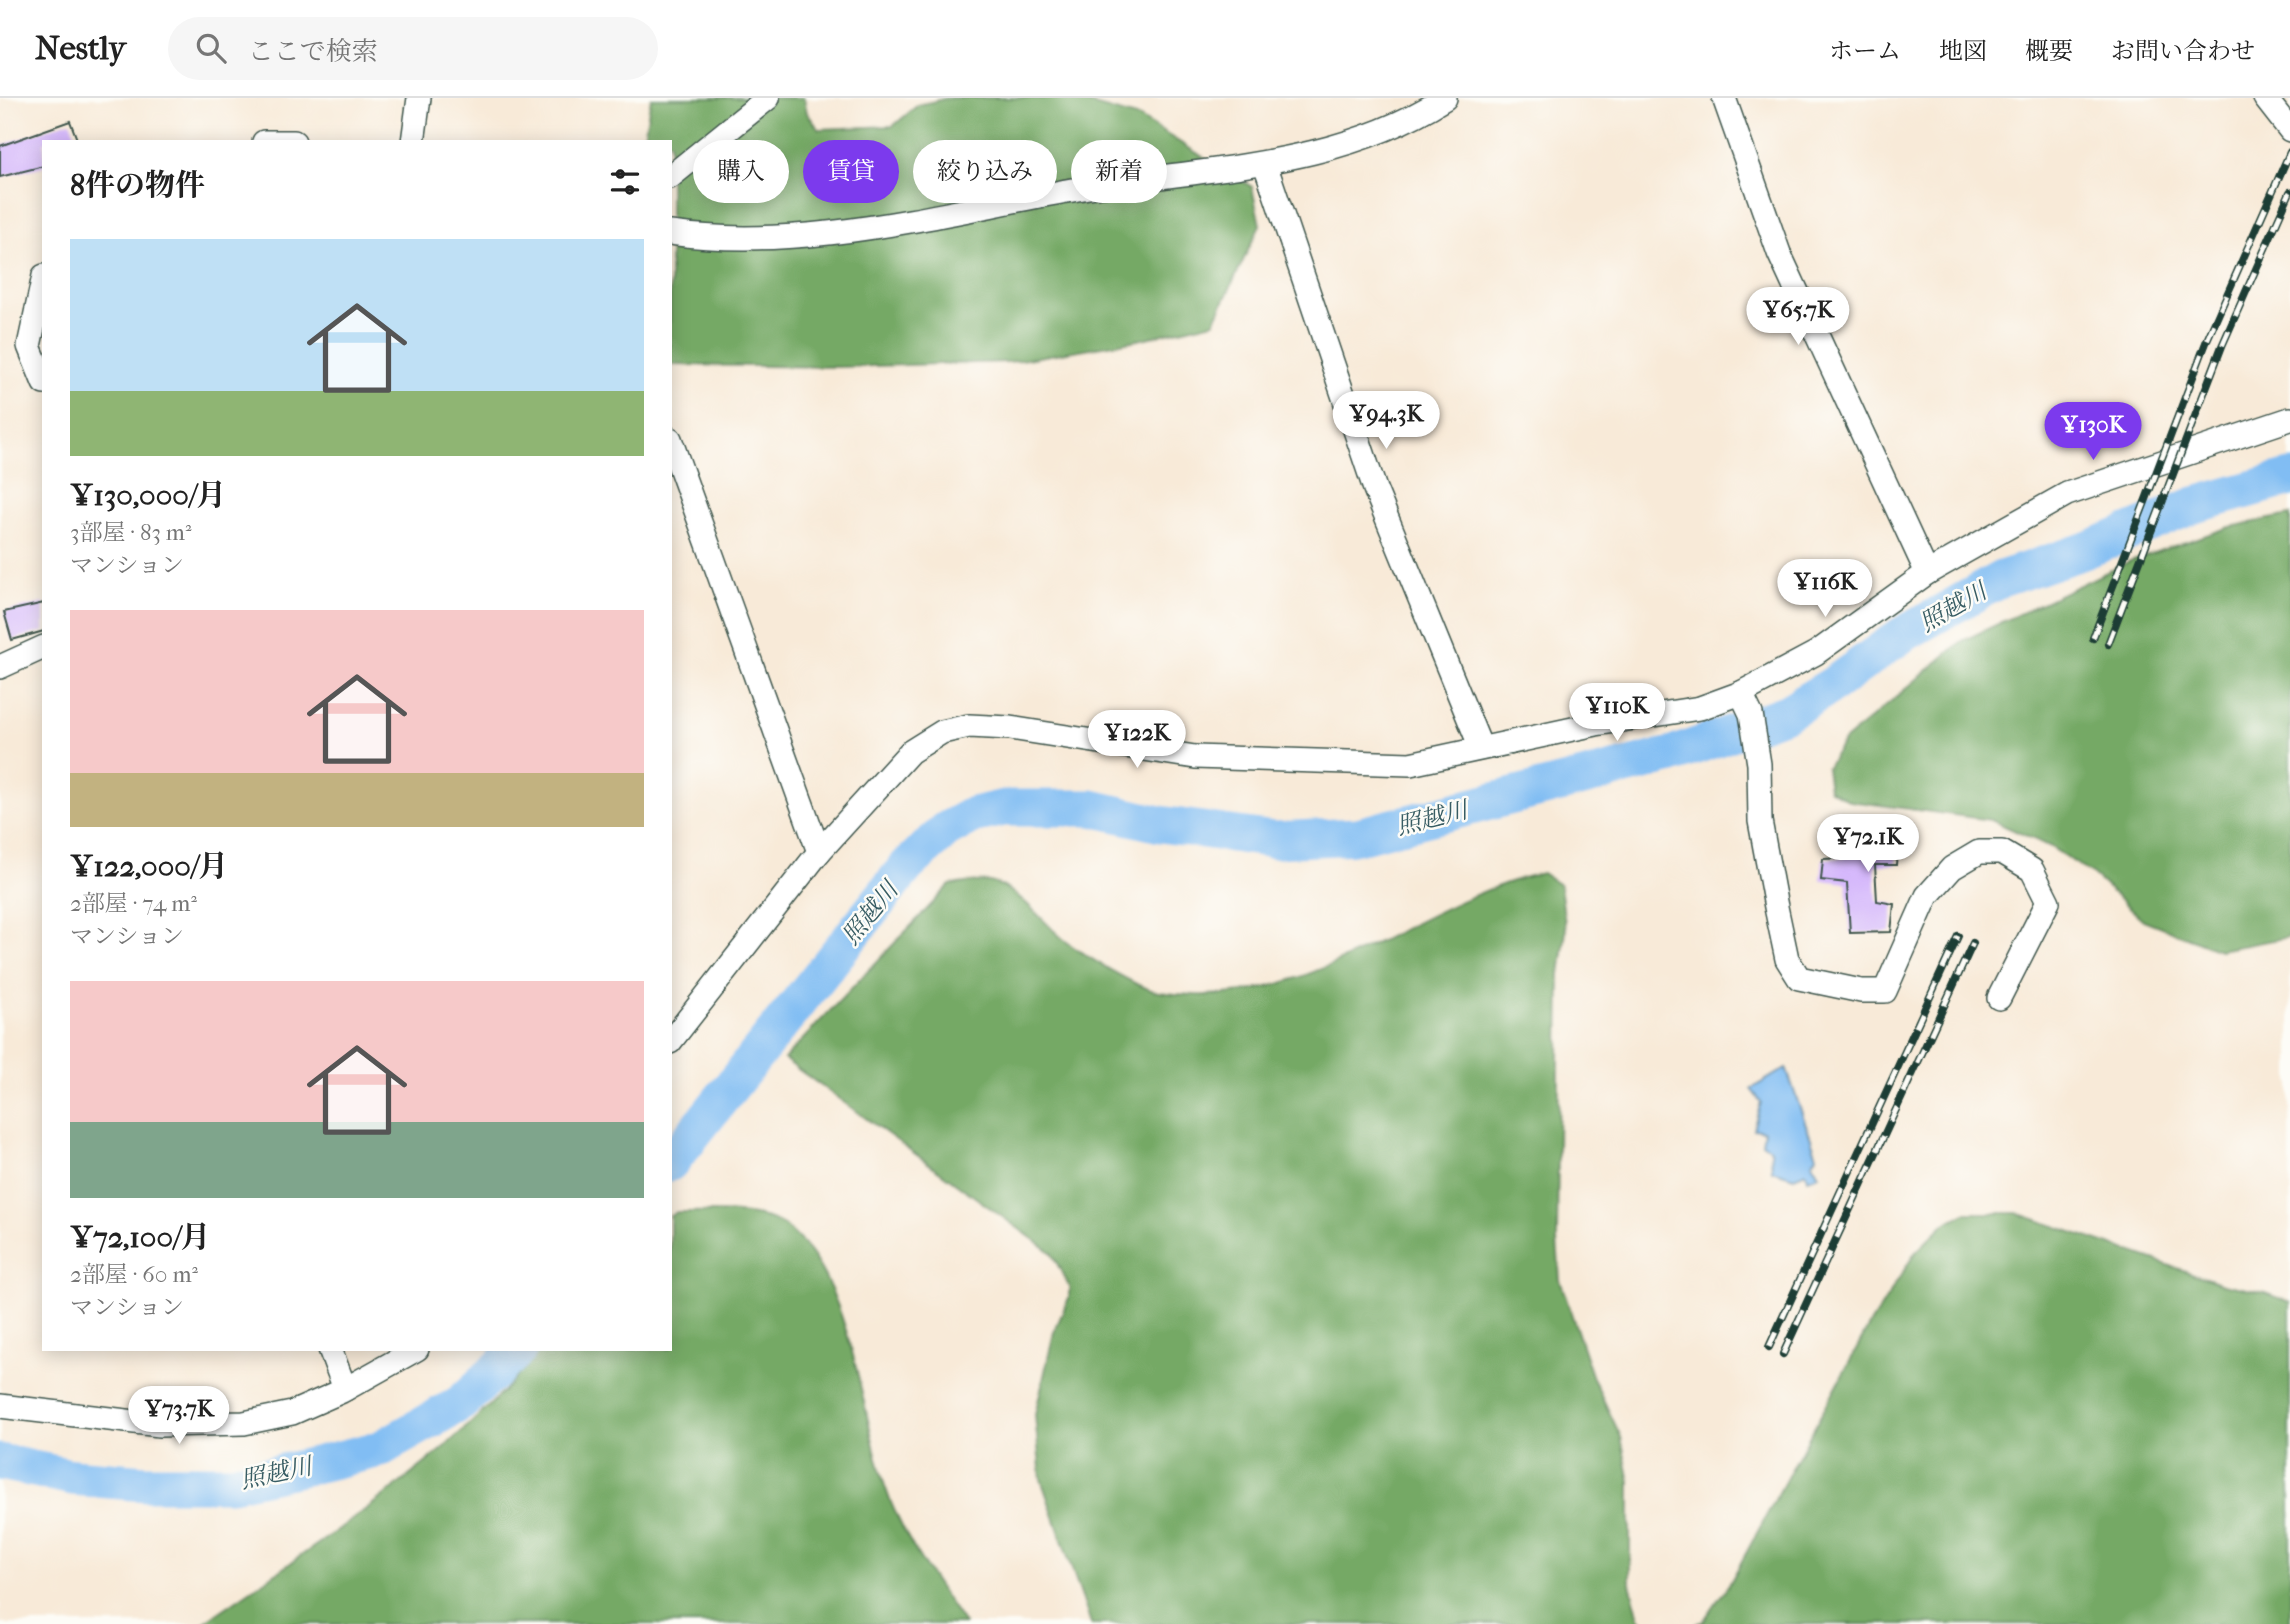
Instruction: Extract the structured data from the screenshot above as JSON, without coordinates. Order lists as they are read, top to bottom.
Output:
{
  "water": ["照越川"],
  "page": {
    "header": "Nestly",
    "search": "ここで検索",
    "nav": [
      "ホーム",
      "地図",
      "概要",
      "お問い合わせ"
    ],
    "chip": [
      "購入",
      "賃貸",
      "絞り込み",
      "新着"
    ],
    "heading": "8件の物件",
    "list": [
      {
        "name": "¥130,000/月",
        "note": "3部屋 · 83 m² · マンション"
      },
      {
        "name": "¥122,000/月",
        "note": "2部屋 · 74 m² · マンション"
      },
      {
        "name": "¥72,100/月",
        "note": "2部屋 · 60 m² · マンション"
      }
    ],
    "price": [
      "¥65.7K",
      "¥94.3K",
      "¥130K",
      "¥116K",
      "¥110K",
      "¥122K",
      "¥72.1K",
      "¥73.7K"
    ]
  }
}
